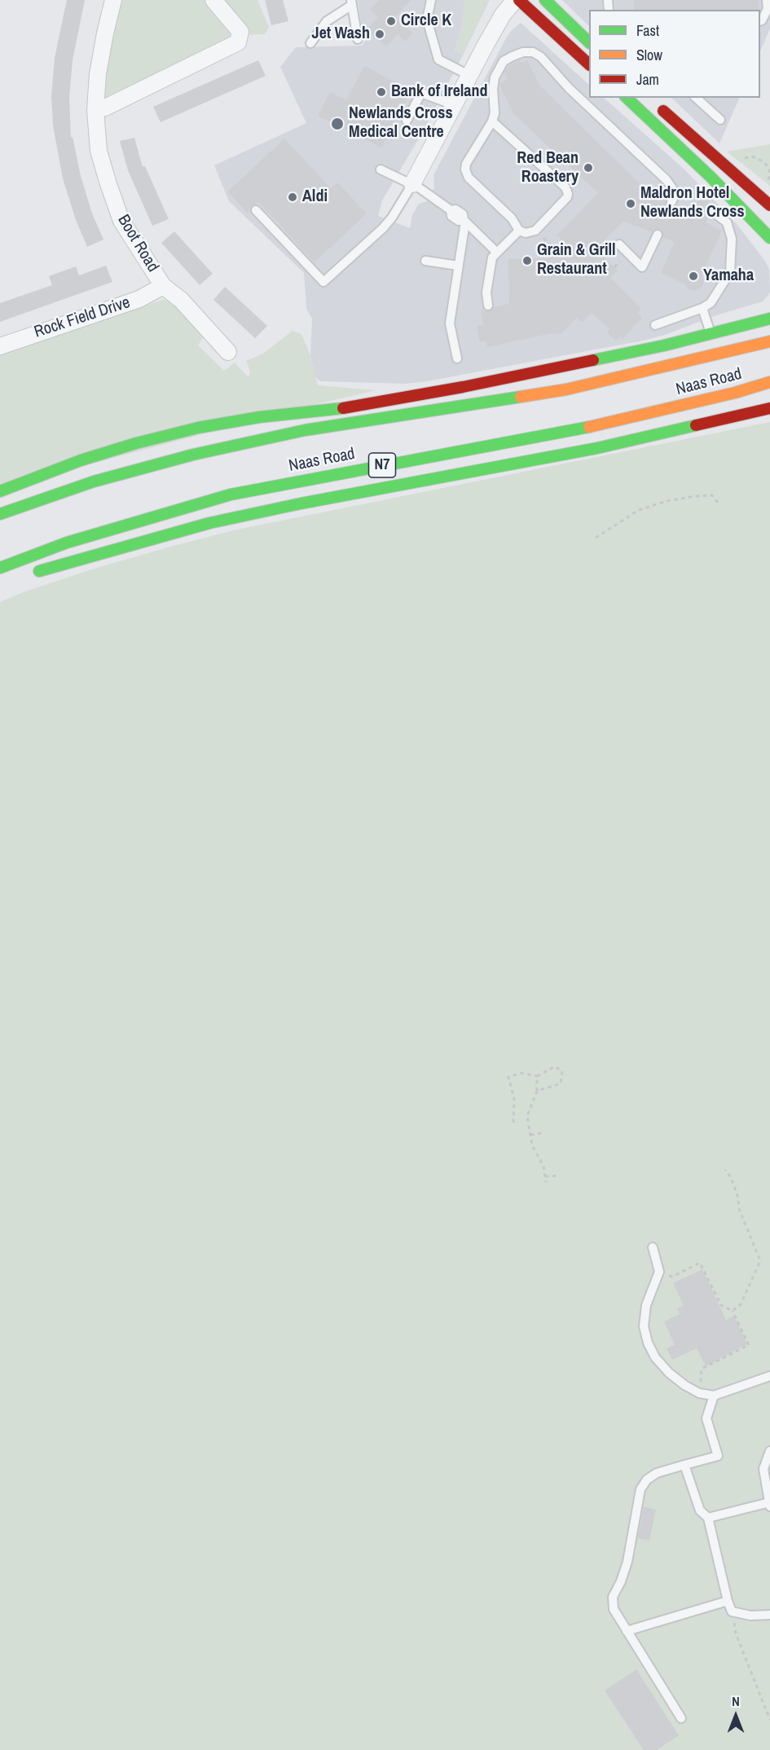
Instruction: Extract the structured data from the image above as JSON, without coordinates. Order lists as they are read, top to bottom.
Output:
{
  "streets": {
    "main road": ["Naas Road", "N7"],
    "street": ["Boot Road", "Rock Field Drive"]
  },
  "crossings": [
    ["Boot Road", "Rock Field Drive"]
  ],
  "places": [
    "Circle K",
    "Jet Wash",
    "Bank of Ireland",
    "Newlands Cross Medical Centre",
    "Red Bean Roastery",
    "Aldi",
    "Maldron Hotel Newlands Cross",
    "Grain & Grill Restaurant",
    "Yamaha"
  ],
  "legend": ["Fast", "Slow", "Jam"],
  "north": "top"
}
